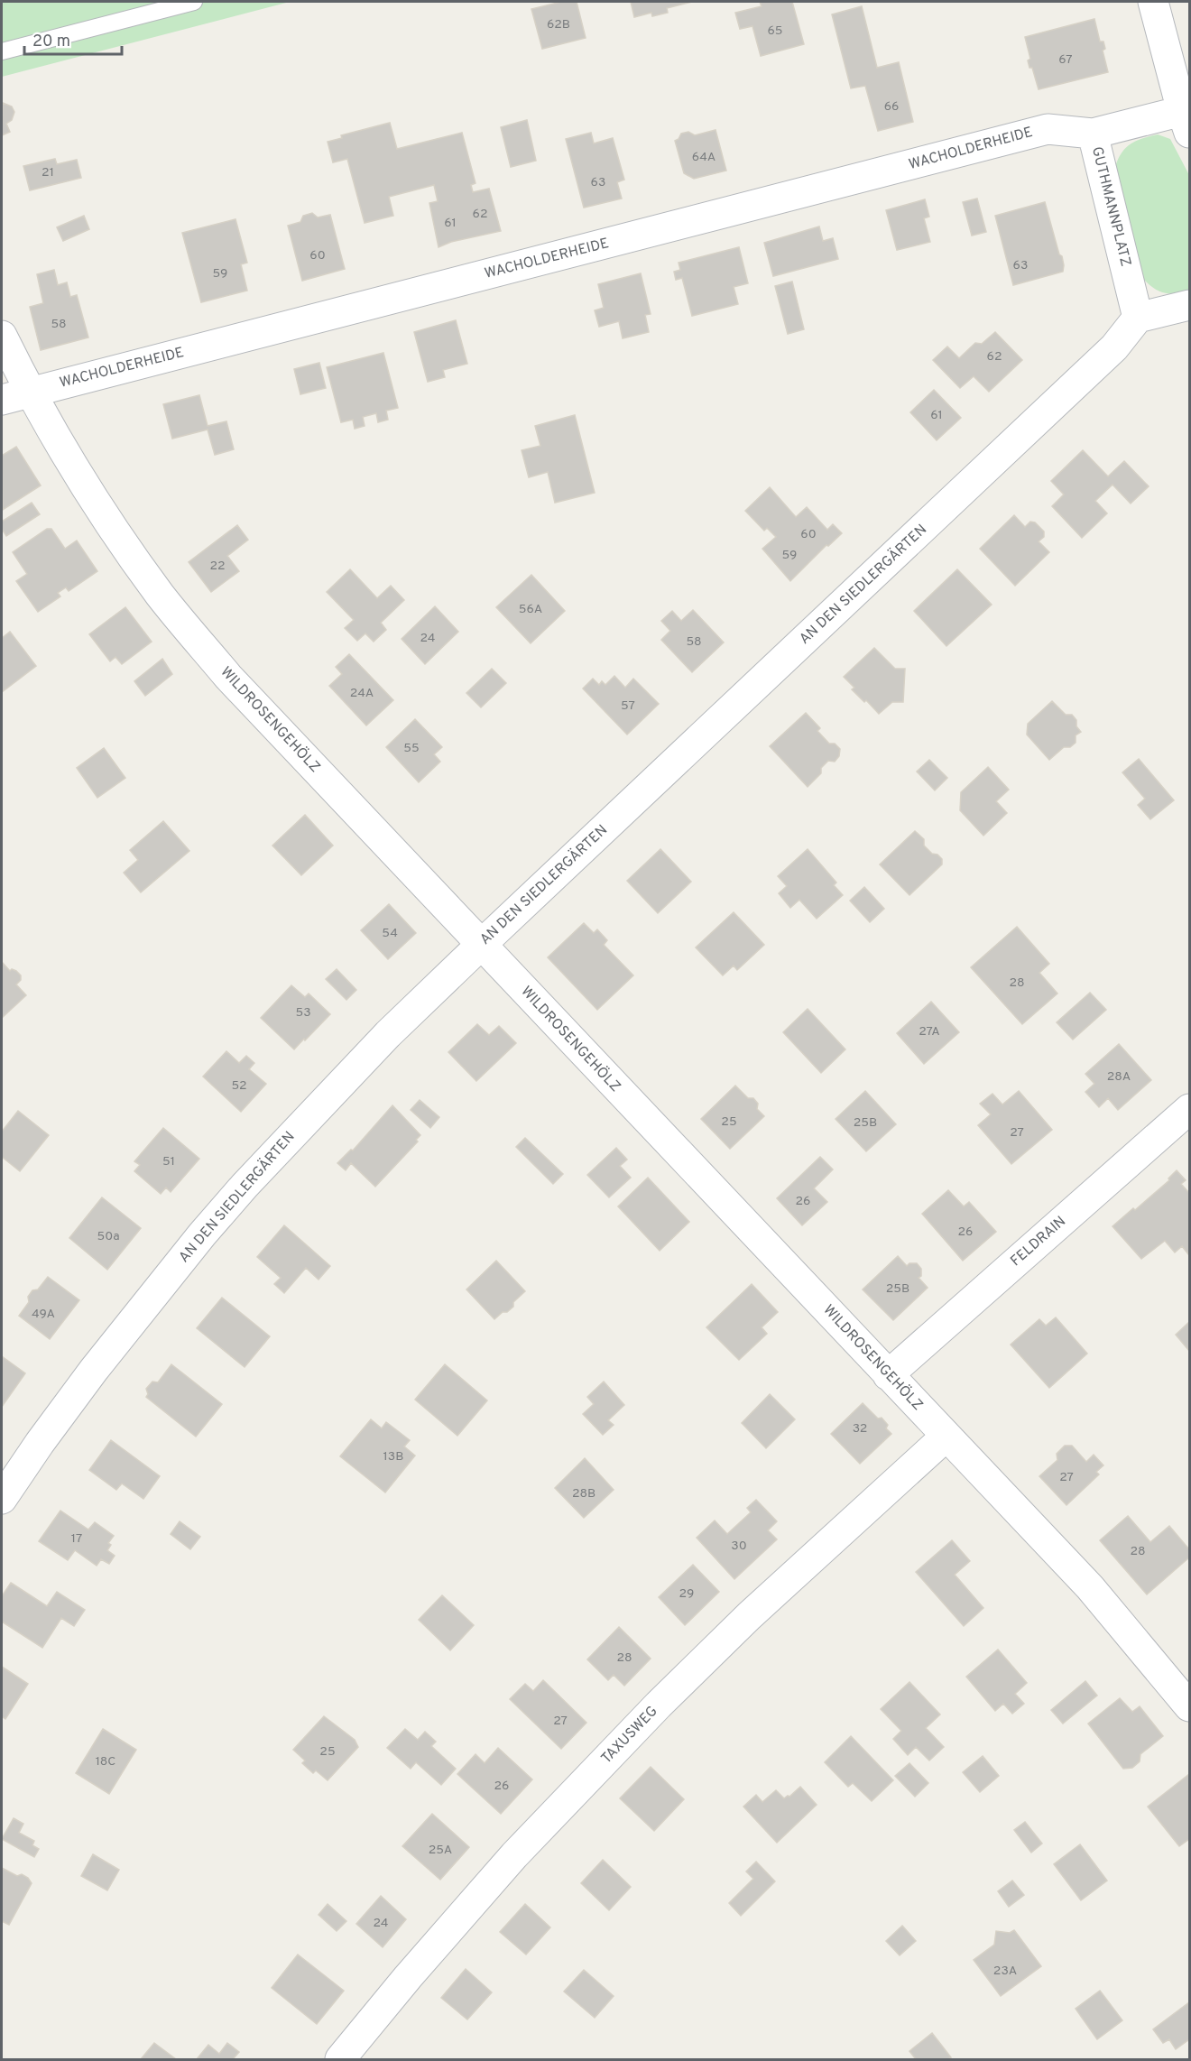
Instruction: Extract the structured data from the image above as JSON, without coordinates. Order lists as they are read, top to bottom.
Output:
{
  "streets": {
    "street": [
      "WACHOLDERHEIDE",
      "GUTHMANNPLATZ",
      "AN DEN SIEDLERGÄRTEN",
      "WILDROSENGEHÖLZ",
      "FELDRAIN",
      "TAXUSWEG"
    ]
  },
  "crossings": [
    ["WACHOLDERHEIDE", "GUTHMANNPLATZ"],
    ["WACHOLDERHEIDE", "WILDROSENGEHÖLZ"],
    ["GUTHMANNPLATZ", "AN DEN SIEDLERGÄRTEN"],
    ["AN DEN SIEDLERGÄRTEN", "WILDROSENGEHÖLZ"],
    ["WILDROSENGEHÖLZ", "FELDRAIN"],
    ["WILDROSENGEHÖLZ", "TAXUSWEG"]
  ],
  "house_numbers": [
    "62B",
    "65",
    "67",
    "66",
    "64A",
    "21",
    "63",
    "62",
    "61",
    "60",
    "63",
    "59",
    "58",
    "62",
    "61",
    "60",
    "59",
    "22",
    "56A",
    "24",
    "58",
    "24A",
    "57",
    "55",
    "54",
    "28",
    "53",
    "27A",
    "28A",
    "52",
    "25",
    "25B",
    "27",
    "51",
    "26",
    "26",
    "50a",
    "25B",
    "49A",
    "32",
    "13B",
    "27",
    "28B",
    "17",
    "30",
    "28",
    "29",
    "28",
    "27",
    "25",
    "18C",
    "26",
    "25A",
    "24",
    "23A"
  ],
  "scale_bar": "20 m"
}
